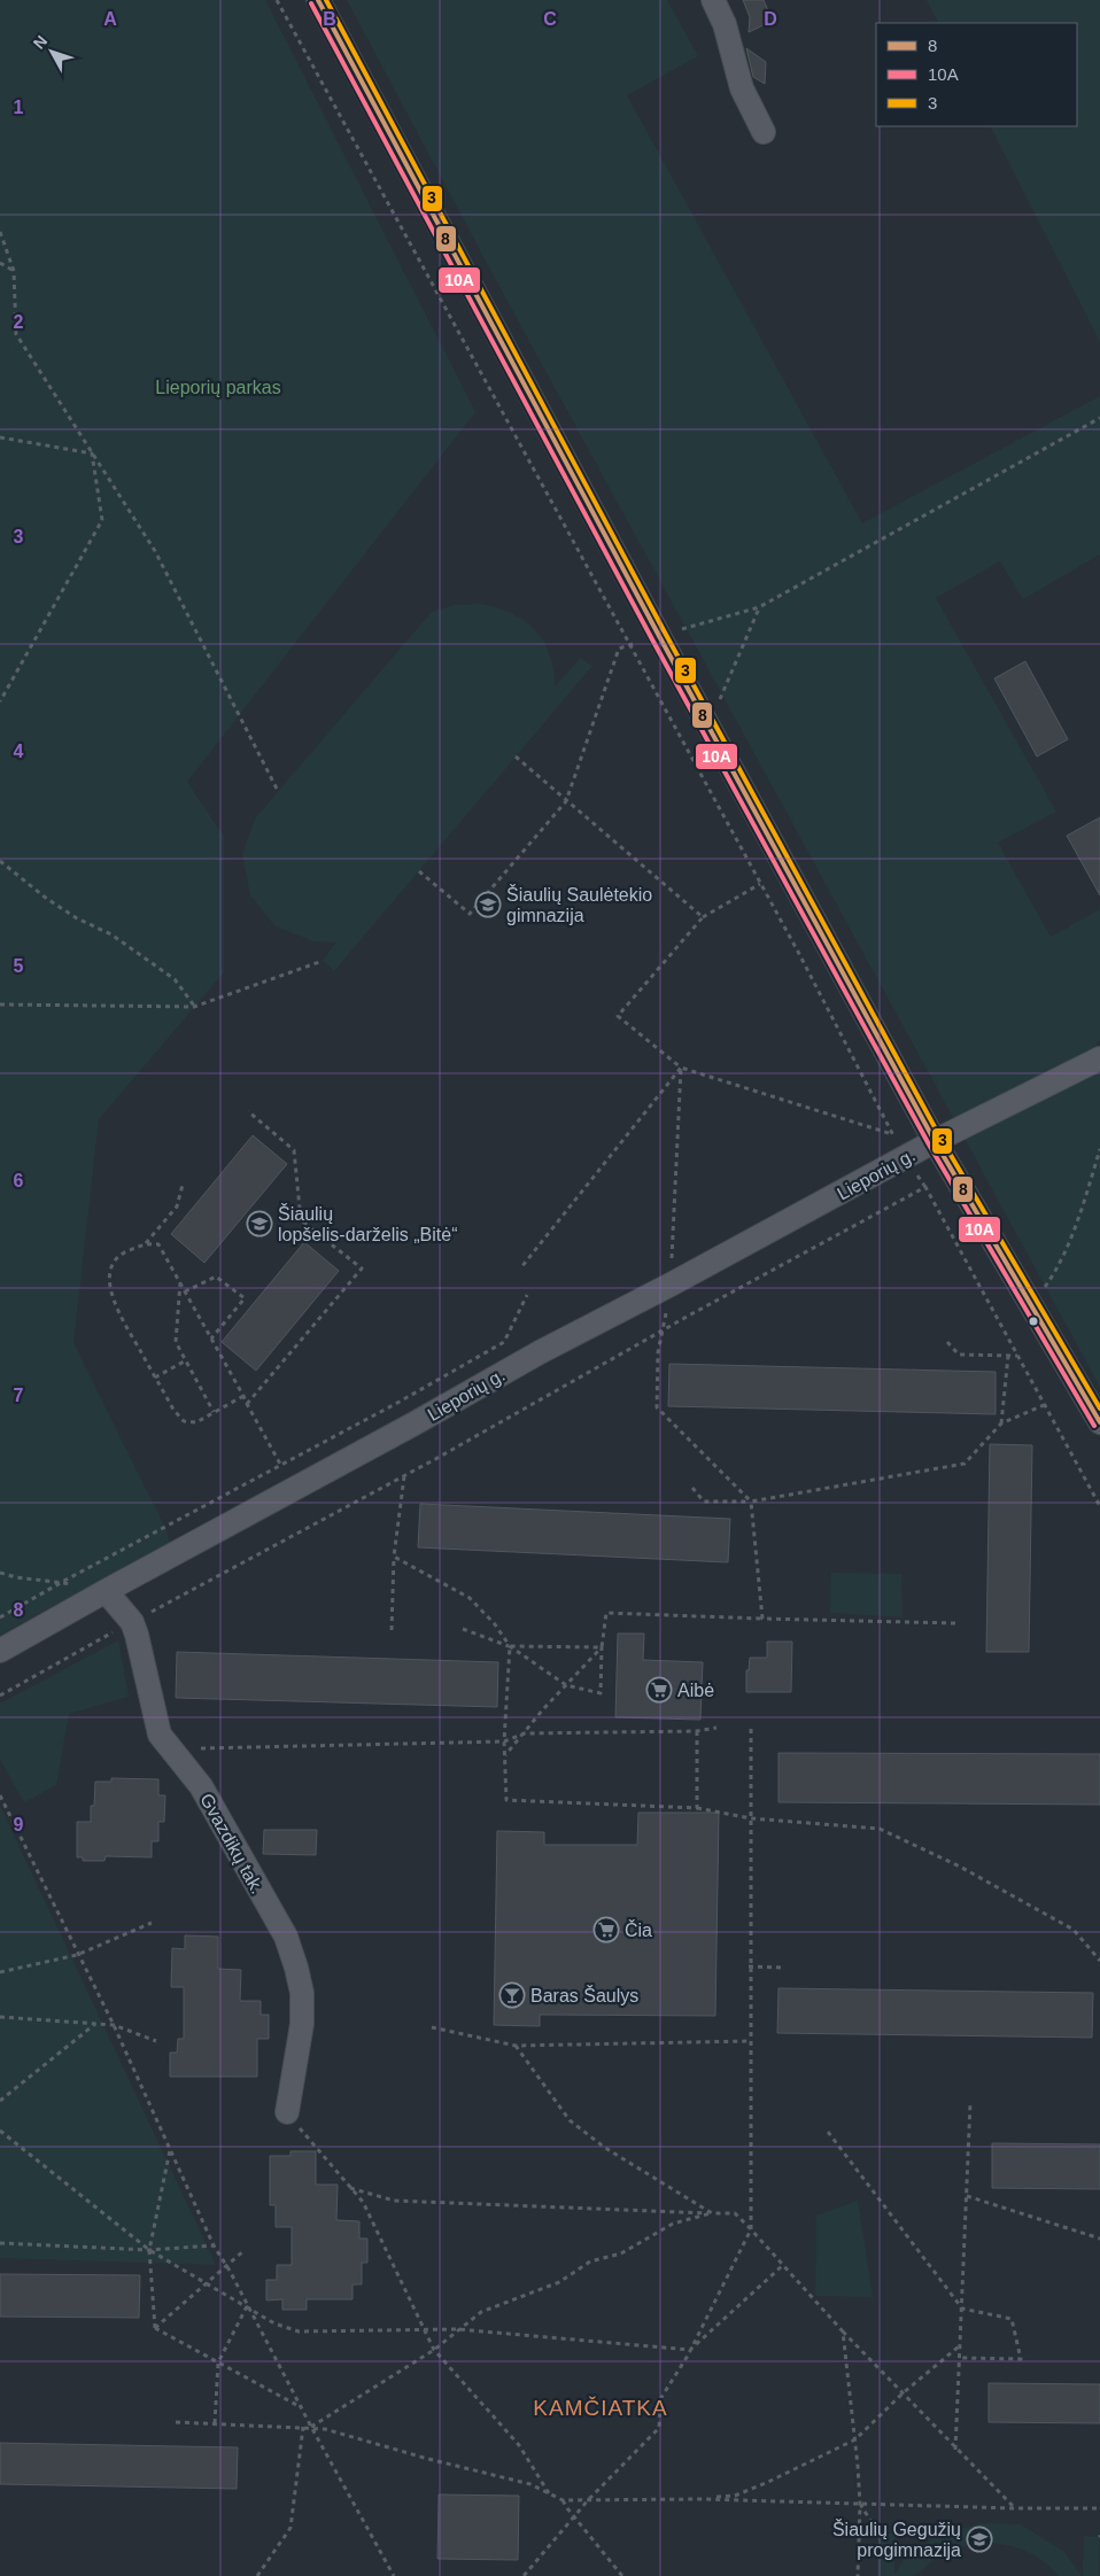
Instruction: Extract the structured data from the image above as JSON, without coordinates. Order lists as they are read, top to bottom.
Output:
{
  "streets": {
    "street": ["Lieporių g.", "Gvazdikų tak."]
  },
  "crossings": [
    ["Lieporių g.", "Gvazdikų tak."]
  ],
  "districts": ["KAMČIATKA"],
  "parks": ["Lieporių parkas"],
  "places": {
    "school or university": ["Šiaulių Saulėtekio gimnazija", "Šiaulių lopšelis-darželis „Bitė“", "Šiaulių Gegužių progimnazija"],
    "supermarket": ["Aibė", "Čia"],
    "bar": ["Baras Šaulys"]
  },
  "lines": ["transit line 8", "transit line 3", "transit line 10A"],
  "legend": ["8", "10A", "3"],
  "north": "top left",
  "grid": {
    "columns": [
      "A",
      "B",
      "C",
      "D"
    ],
    "rows": [
      "1",
      "2",
      "3",
      "4",
      "5",
      "6",
      "7",
      "8",
      "9"
    ]
  }
}
